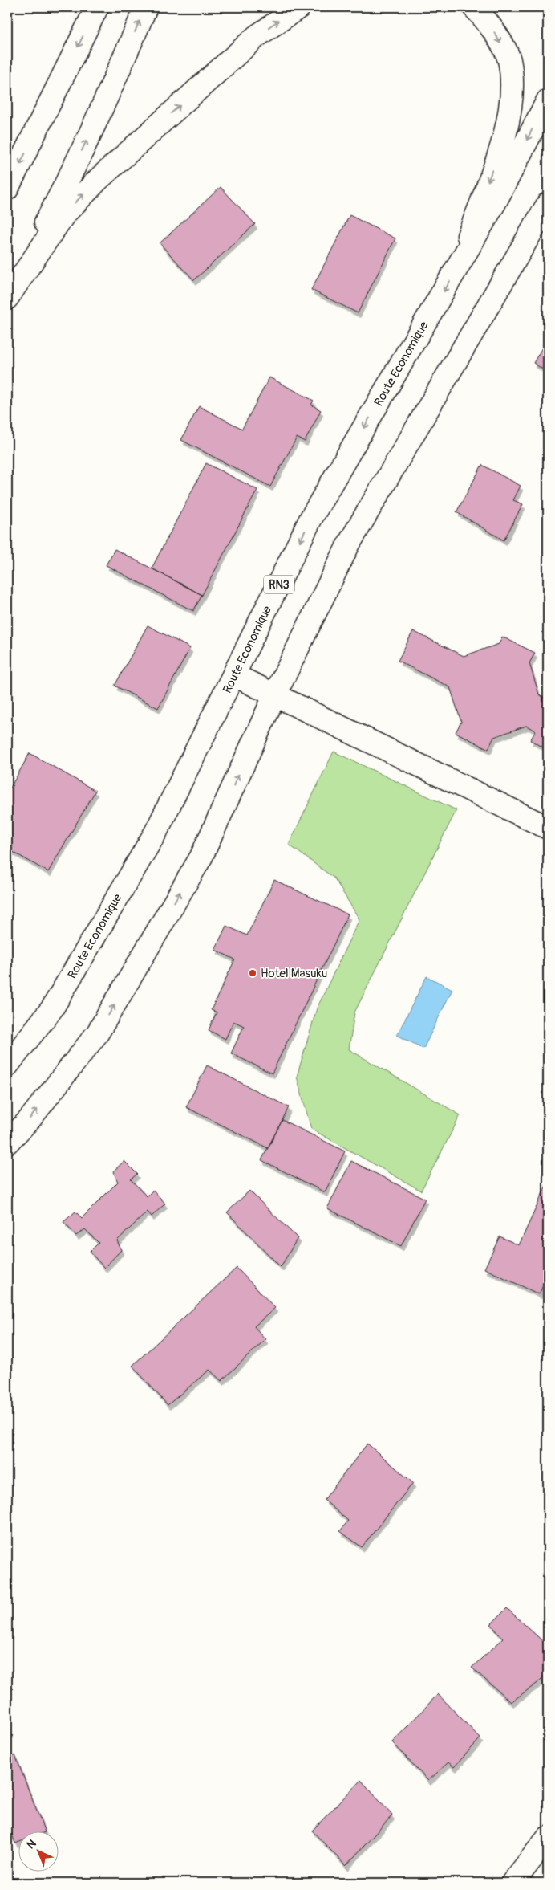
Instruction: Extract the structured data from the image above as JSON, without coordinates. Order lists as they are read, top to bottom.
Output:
{
  "streets": {
    "main road": ["Route Economique", "RN3"]
  },
  "places": ["Hotel Masuku"],
  "north": "top left"
}
